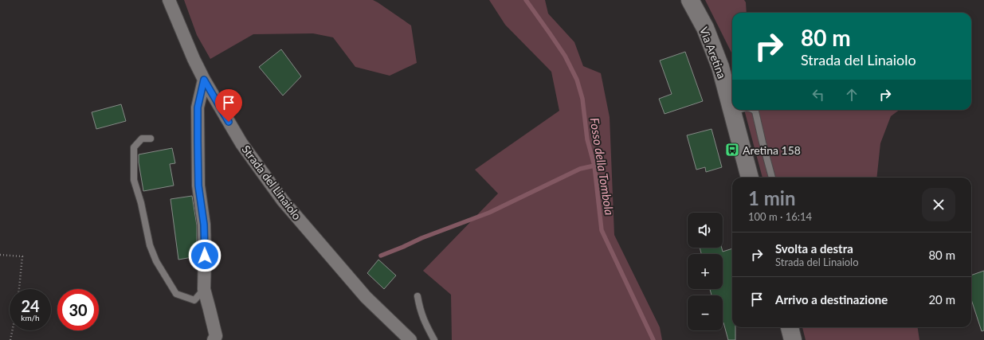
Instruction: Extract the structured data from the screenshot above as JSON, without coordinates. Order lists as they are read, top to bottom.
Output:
{
  "streets": {
    "main road": ["Via Aretina"],
    "street": ["Strada del Linaiolo"]
  },
  "water": ["Fosso della Tombola"],
  "places": {
    "bus stop": ["Aretina 158"]
  },
  "page": {
    "turn": ["80 m", "Strada del Linaiolo"],
    "heading": ["1 min", "100 m · 16:14"],
    "map_buttons": ["+", "−"],
    "list": [
      {
        "name": "Svolta a destra",
        "note": "Strada del Linaiolo",
        "value": "80 m"
      },
      {
        "name": "Arrivo a destinazione",
        "value": "20 m"
      }
    ],
    "speed": "24 km/h",
    "limit": "30"
  }
}
